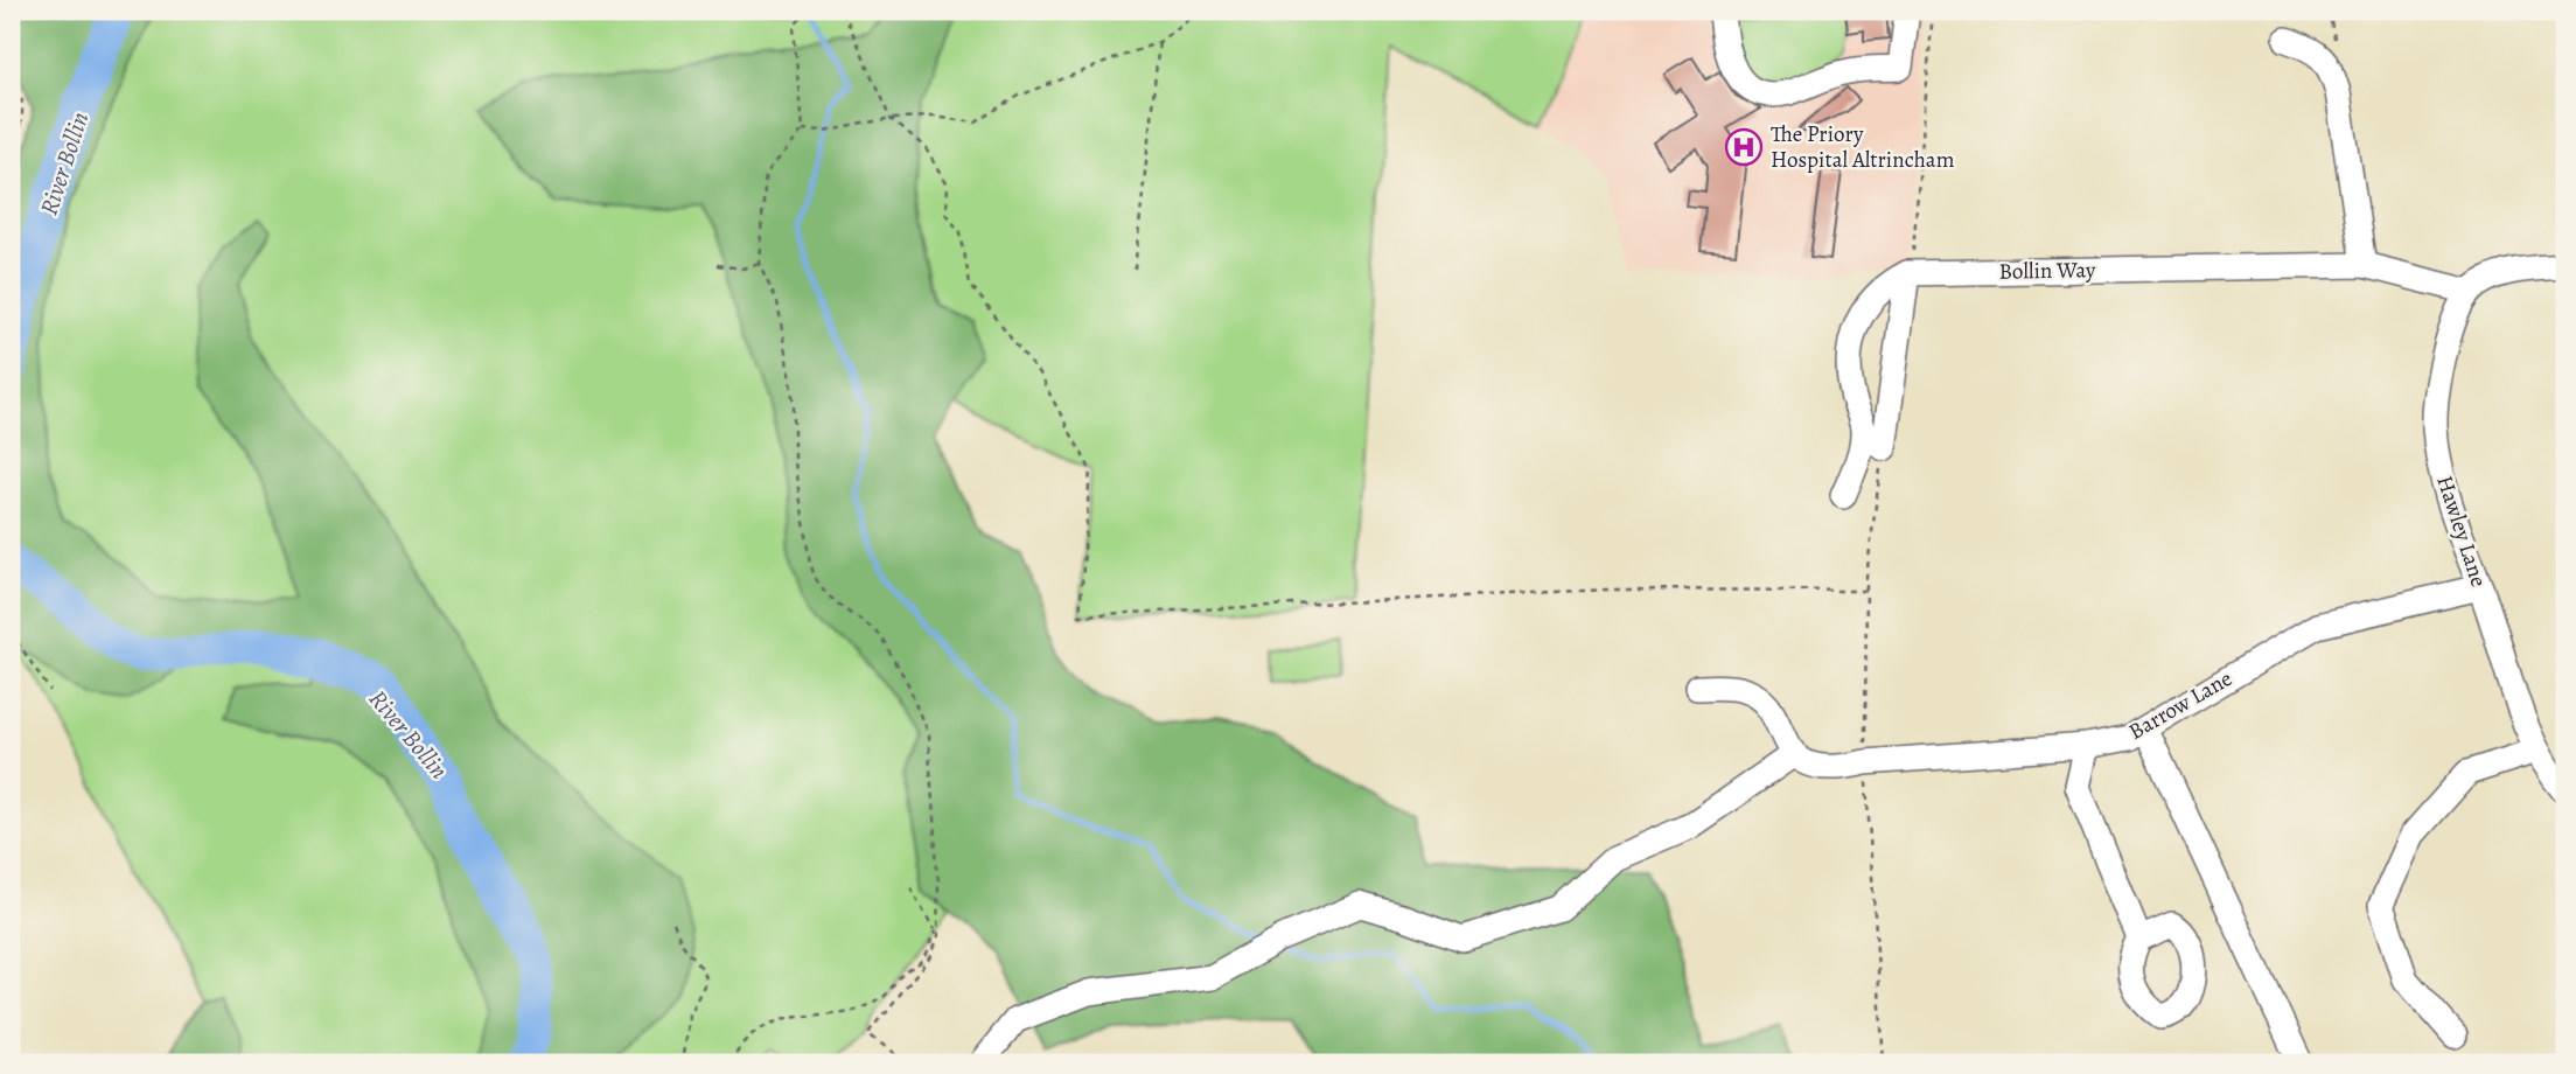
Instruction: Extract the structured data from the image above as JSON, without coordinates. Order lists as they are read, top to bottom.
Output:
{
  "streets": {
    "street": ["Bollin Way", "Hawley Lane", "Barrow Lane"]
  },
  "crossings": [
    ["Bollin Way", "Hawley Lane"],
    ["Hawley Lane", "Barrow Lane"]
  ],
  "water": ["River Bollin"],
  "places": {
    "hospital": ["The Priory Hospital Altrincham"]
  }
}
